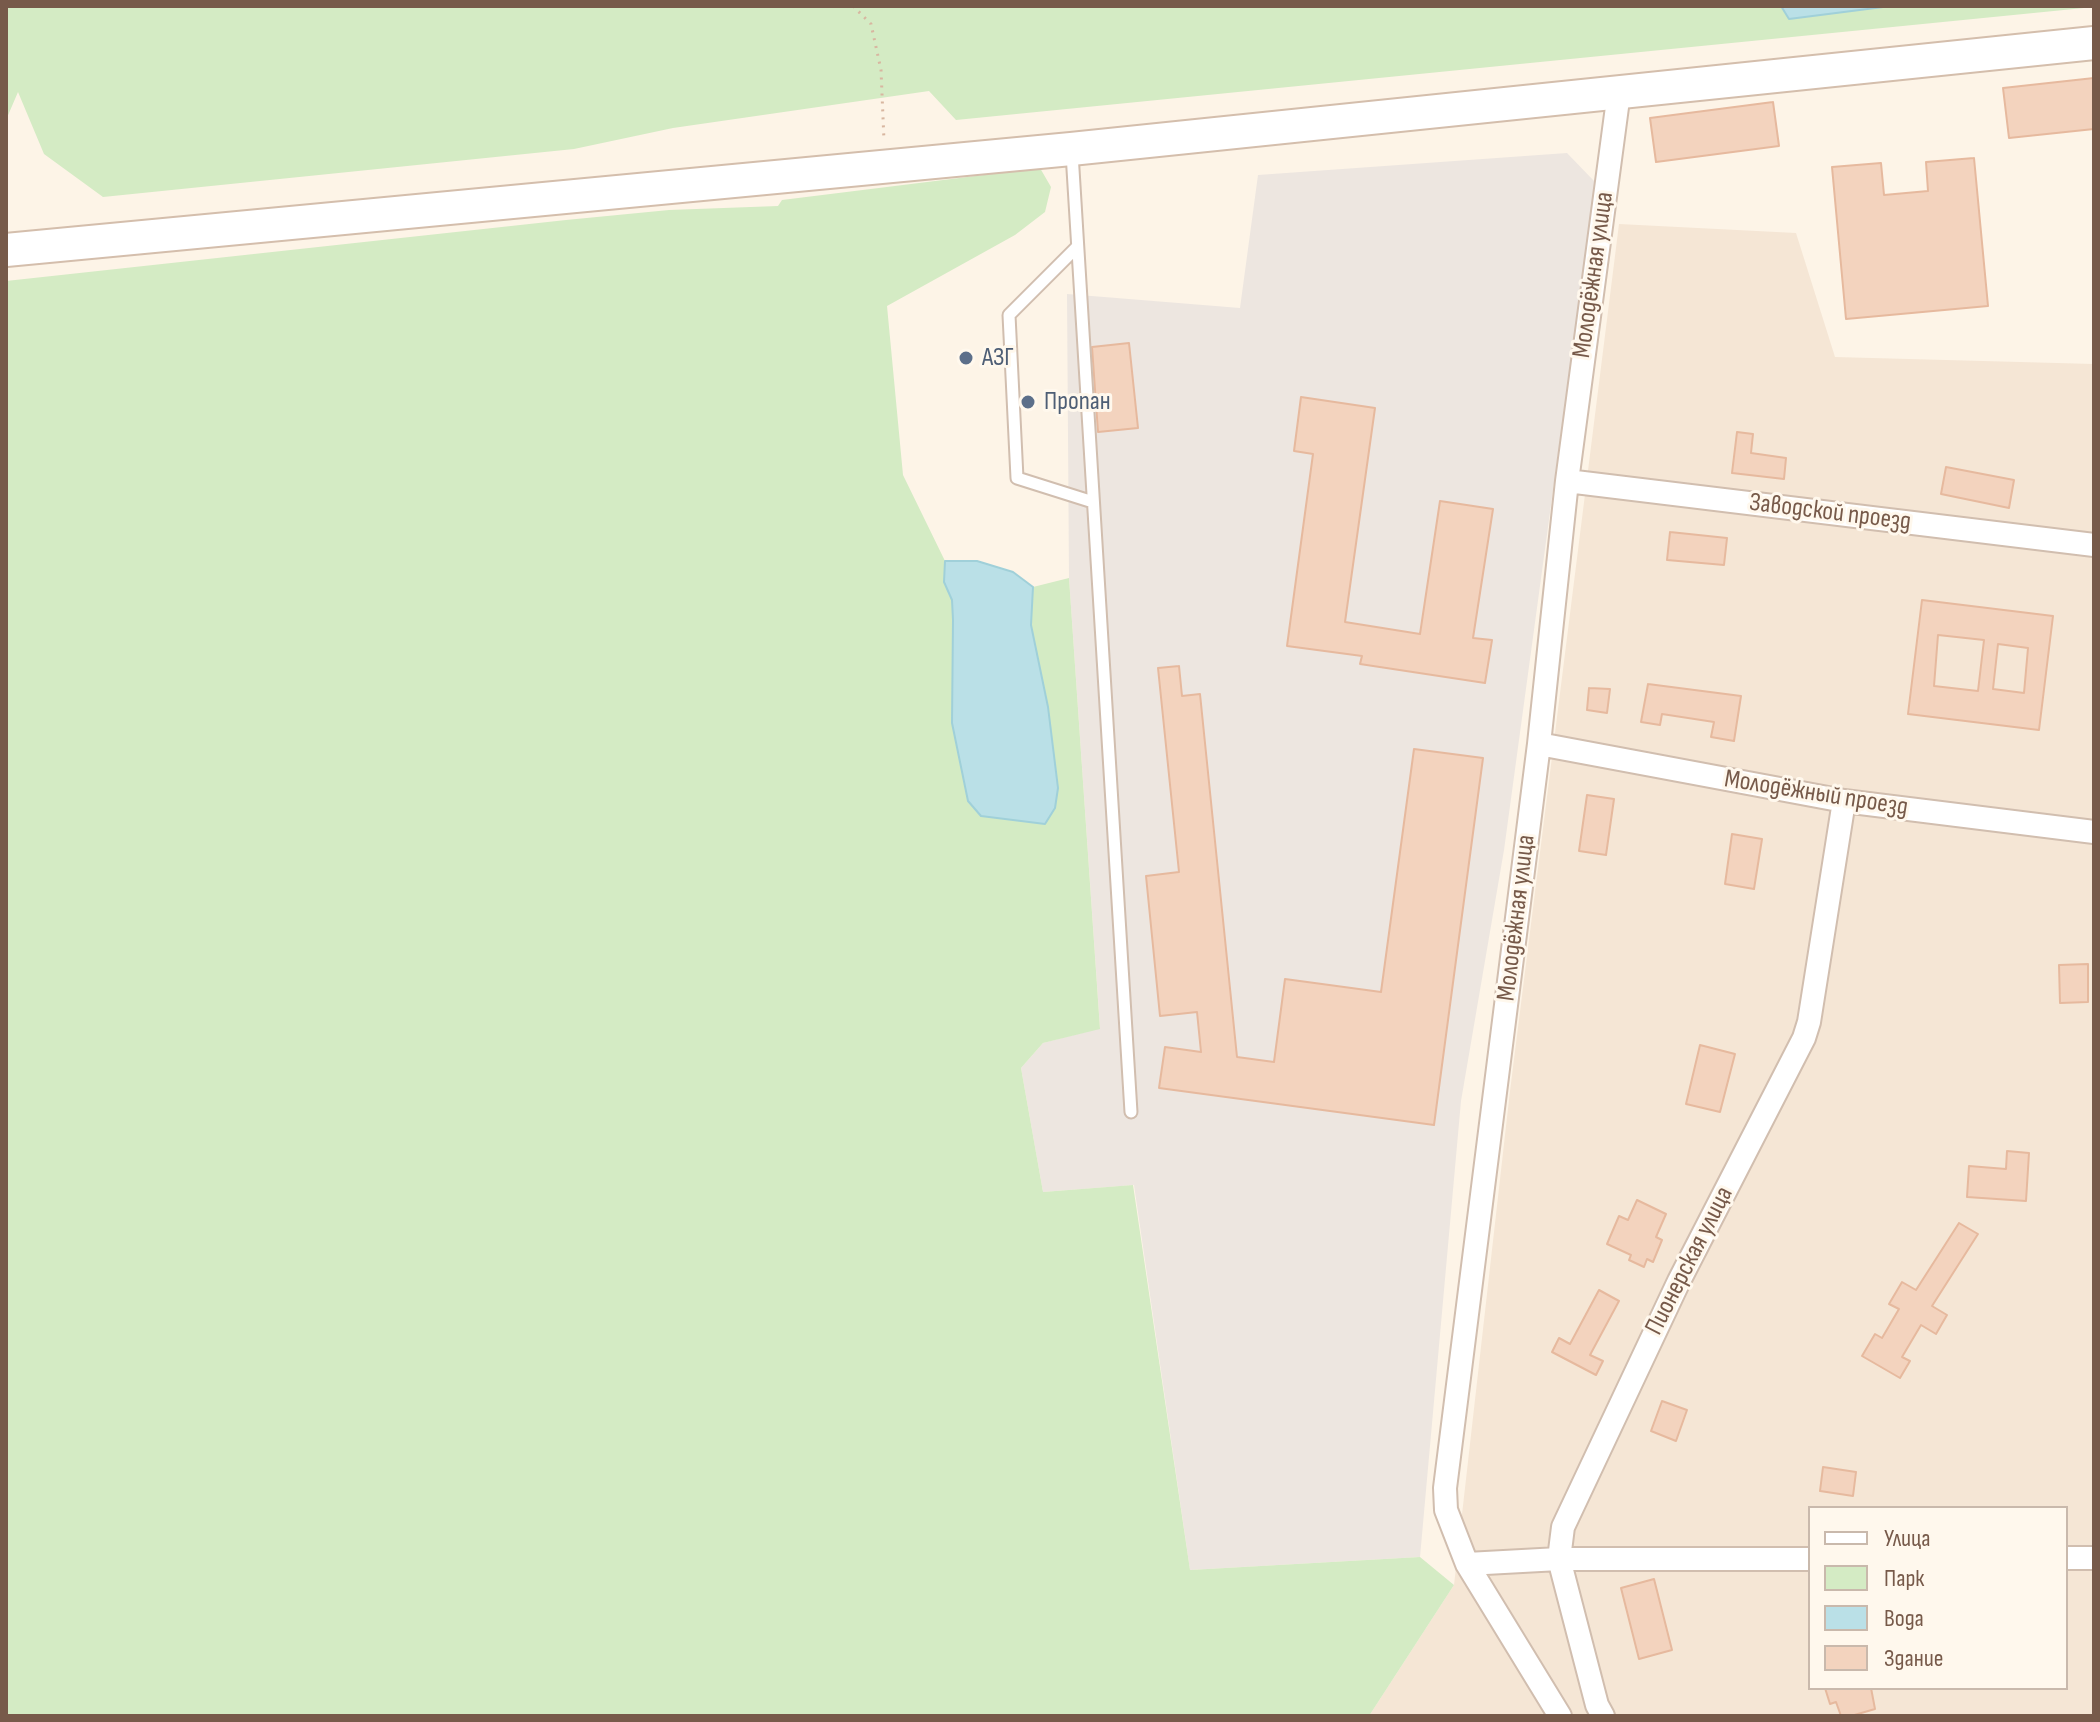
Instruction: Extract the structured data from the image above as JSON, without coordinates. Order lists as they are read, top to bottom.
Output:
{
  "streets": {
    "street": [
      "Молодёжная улица",
      "Заводской проезд",
      "Молодёжный проезд",
      "Пионерская улица"
    ]
  },
  "crossings": [
    ["Молодёжная улица", "Заводской проезд"],
    ["Молодёжная улица", "Молодёжный проезд"],
    ["Молодёжный проезд", "Пионерская улица"]
  ],
  "places": ["АЗГ", "Пропан"],
  "legend": [
    "Улица",
    "Парк",
    "Вода",
    "Здание"
  ]
}
